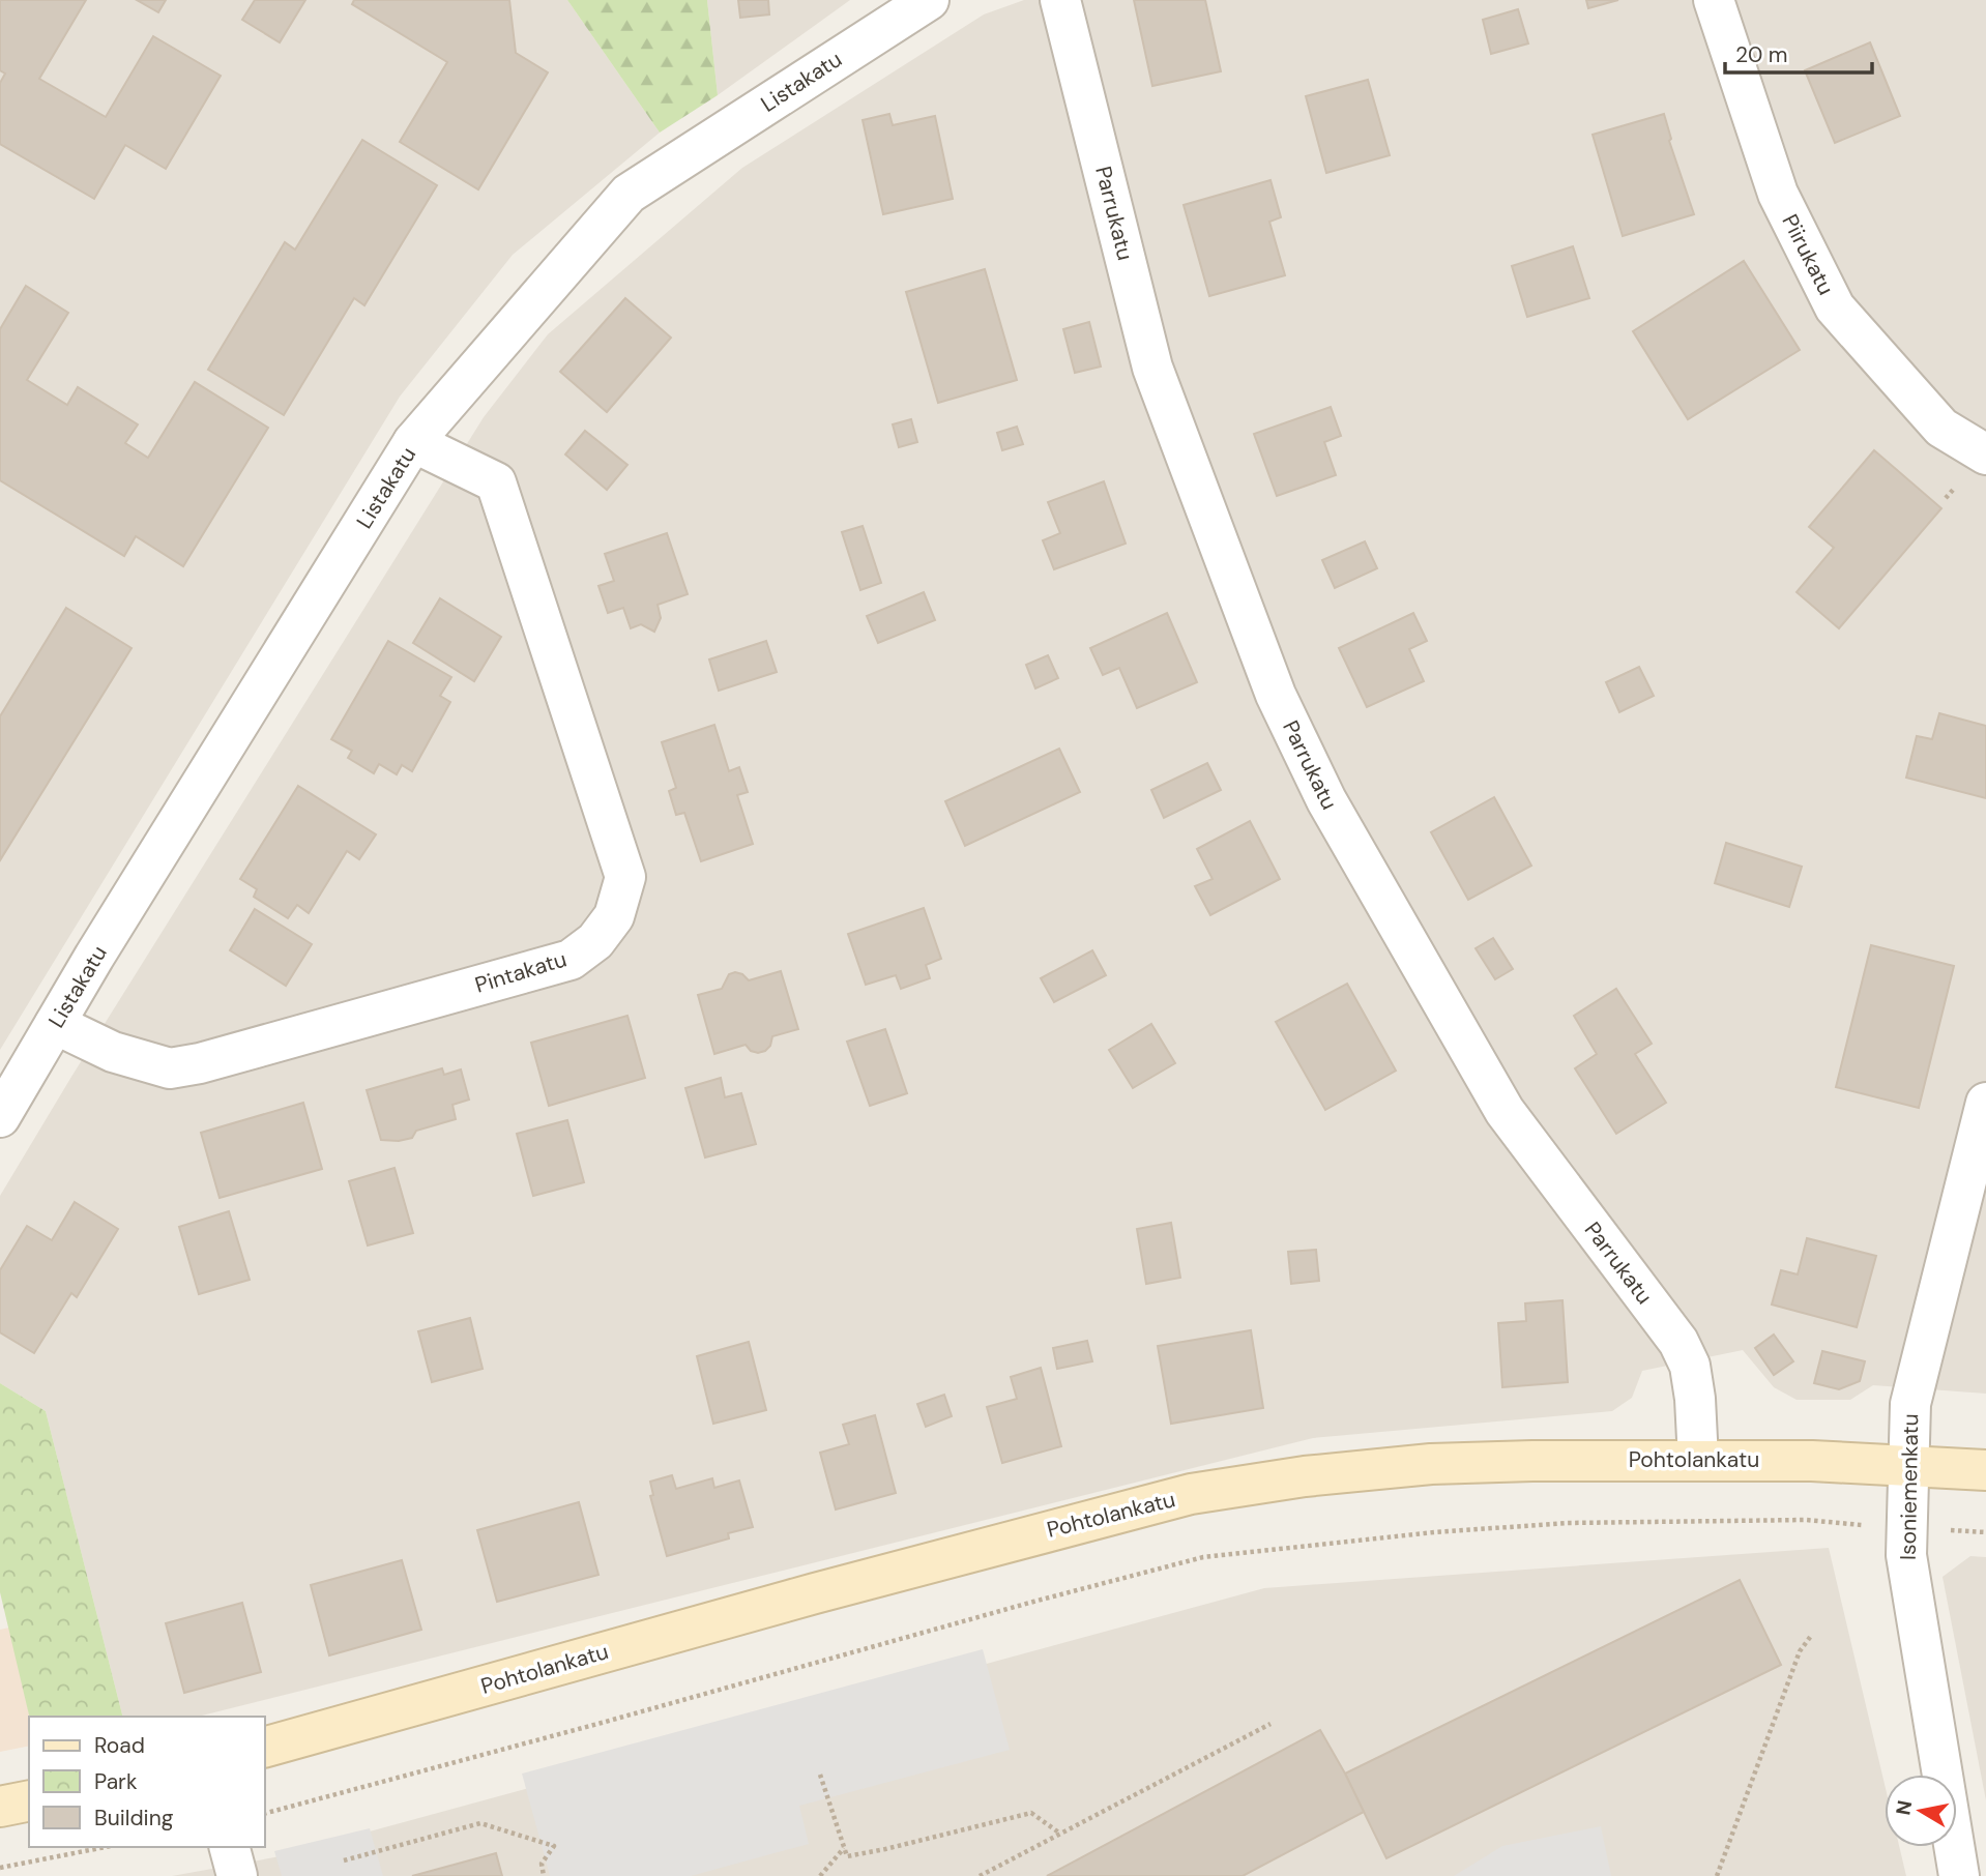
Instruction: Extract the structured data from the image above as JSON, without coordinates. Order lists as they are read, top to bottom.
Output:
{
  "streets": {
    "main road": ["Pohtolankatu"],
    "street": [
      "Listakatu",
      "Parrukatu",
      "Piirukatu",
      "Pintakatu",
      "Isoniemenkatu"
    ]
  },
  "crossings": [
    ["Listakatu", "Pintakatu"],
    ["Parrukatu", "Pohtolankatu"],
    ["Pohtolankatu", "Isoniemenkatu"]
  ],
  "legend": ["Road", "Park", "Building"],
  "scale_bar": "20 m",
  "north": "left"
}
